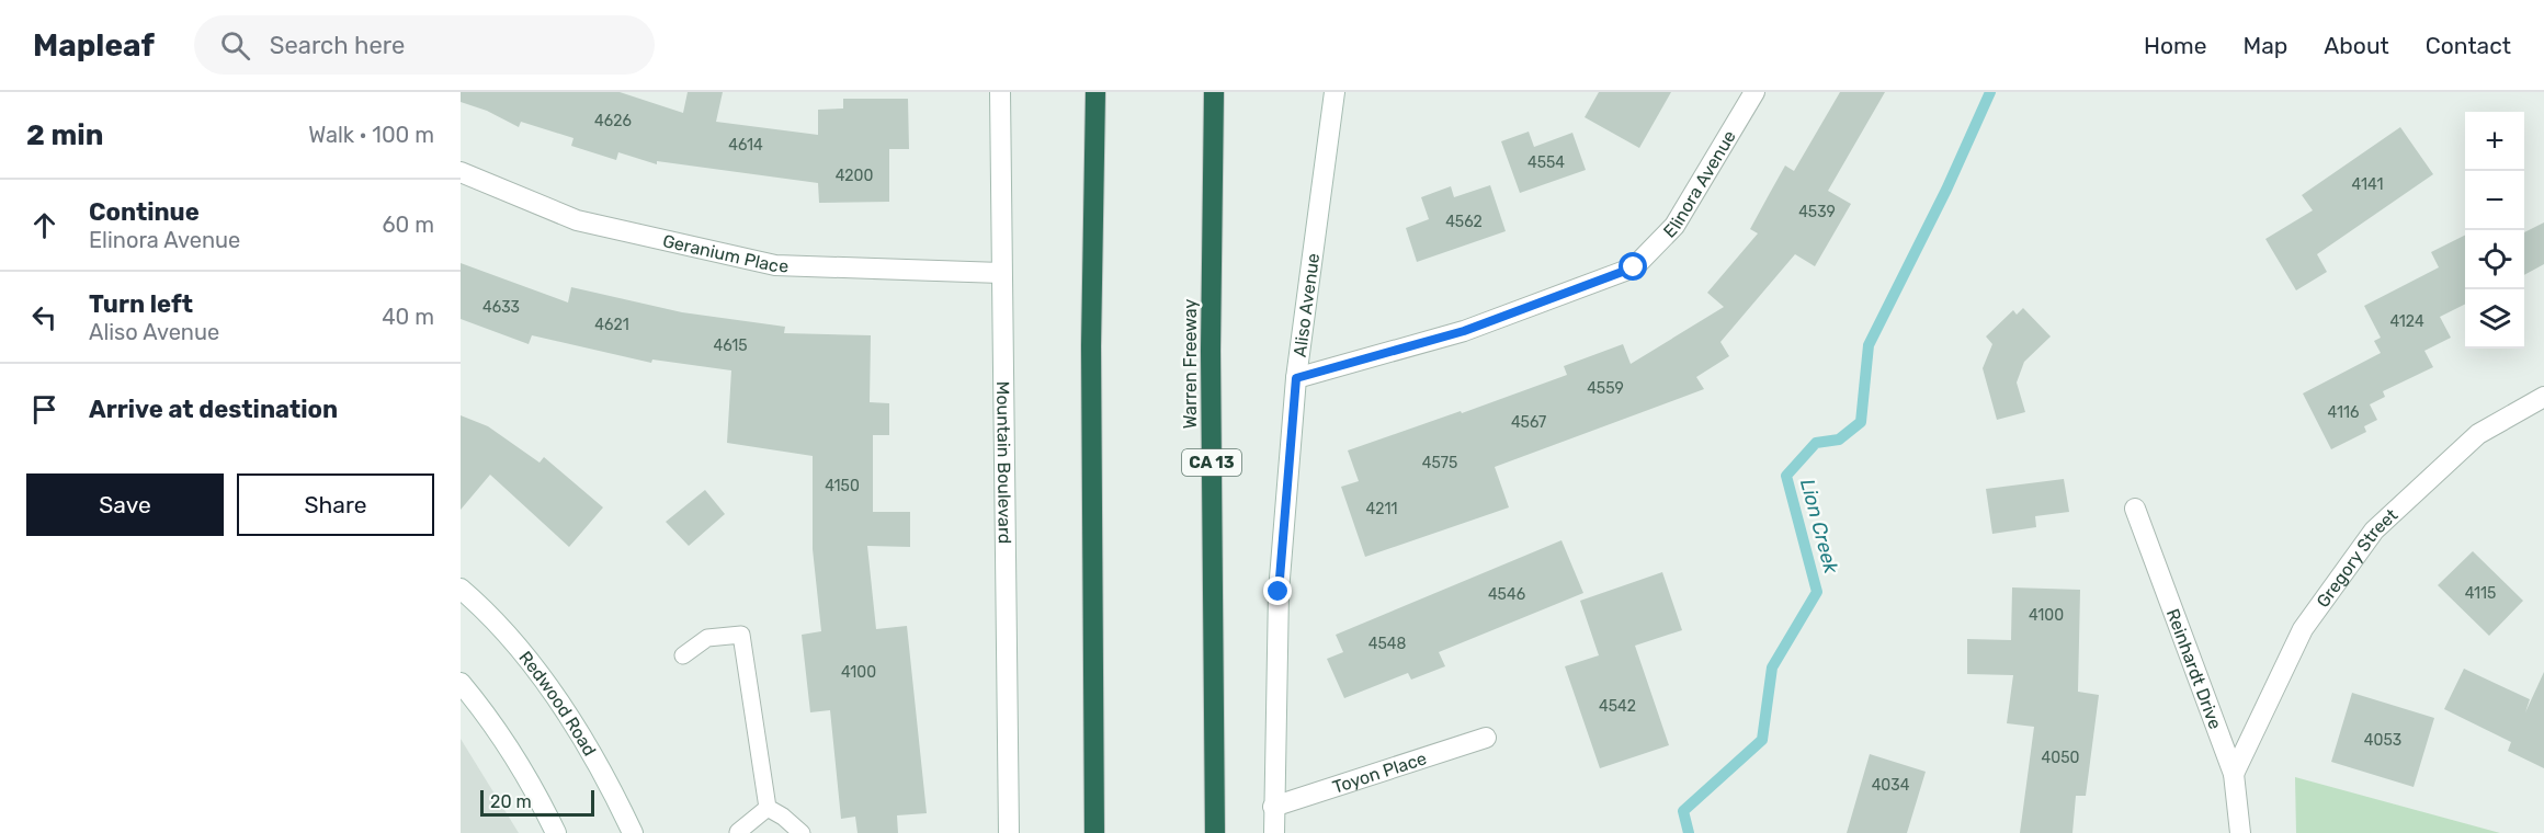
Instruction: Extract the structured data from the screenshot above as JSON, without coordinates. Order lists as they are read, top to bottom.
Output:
{
  "streets": {
    "highway": ["Warren Freeway", "CA 13"],
    "street": [
      "Elinora Avenue",
      "Geranium Place",
      "Aliso Avenue",
      "Mountain Boulevard",
      "Gregory Street",
      "Reinhardt Drive",
      "Redwood Road",
      "Toyon Place"
    ]
  },
  "crossings": [
    ["Elinora Avenue", "Aliso Avenue"],
    ["Geranium Place", "Mountain Boulevard"],
    ["Aliso Avenue", "Toyon Place"],
    ["Gregory Street", "Reinhardt Drive"]
  ],
  "water": ["Lion Creek"],
  "house_numbers": [
    "4626",
    "4614",
    "4554",
    "4200",
    "4141",
    "4539",
    "4562",
    "4633",
    "4124",
    "4621",
    "4615",
    "4559",
    "4116",
    "4567",
    "4575",
    "4150",
    "4211",
    "4115",
    "4546",
    "4100",
    "4548",
    "4100",
    "4542",
    "4053",
    "4050",
    "4034"
  ],
  "scale_bar": "20 m",
  "page": {
    "header": "Mapleaf",
    "search": "Search here",
    "nav": [
      "Home",
      "Map",
      "About",
      "Contact"
    ],
    "heading": ["2 min", "Walk · 100 m"],
    "map_buttons": ["+", "−"],
    "list": [
      ["Continue", "Elinora Avenue", "60 m"],
      ["Turn left", "Aliso Avenue", "40 m"],
      "Arrive at destination"
    ],
    "buttons": ["Save", "Share"],
    "scale": "20 m"
  }
}
